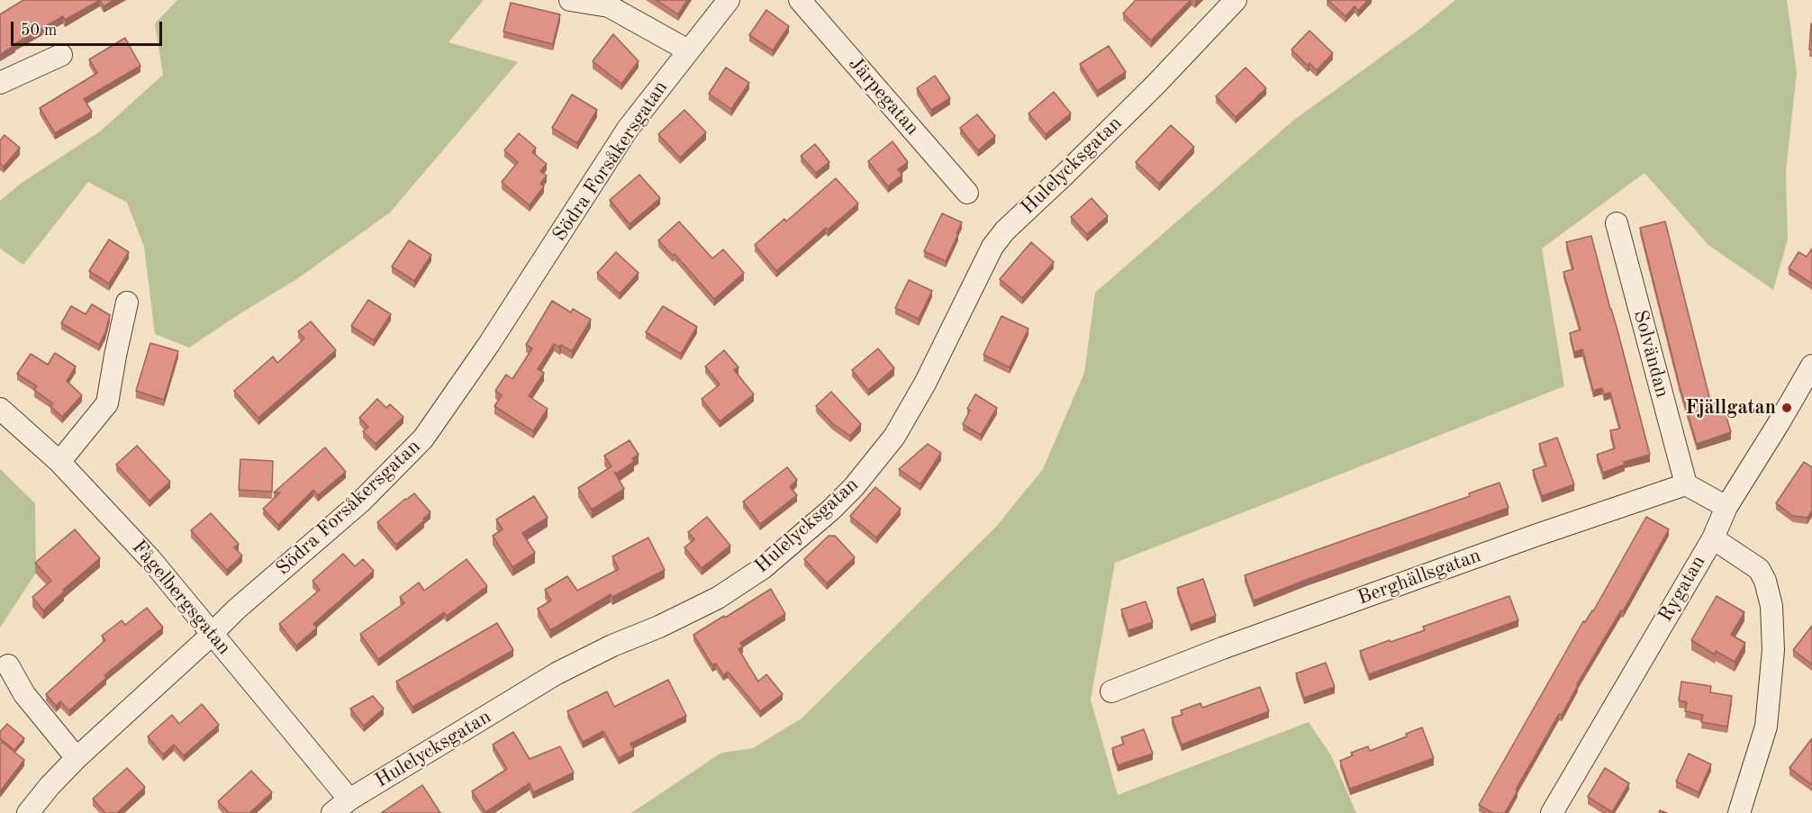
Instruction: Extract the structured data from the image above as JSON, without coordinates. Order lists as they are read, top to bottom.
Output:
{
  "streets": {
    "street": [
      "Järpegatan",
      "Södra Forsåkersgatan",
      "Hulelycksgatan",
      "Solvändan",
      "Berghällsgatan",
      "Rygatan",
      "Fågelbergsgatan"
    ]
  },
  "crossings": [
    ["Södra Forsåkersgatan", "Fågelbergsgatan"],
    ["Hulelycksgatan", "Fågelbergsgatan"],
    ["Solvändan", "Berghällsgatan"]
  ],
  "places": ["Fjällgatan"],
  "scale_bar": "50 m"
}
